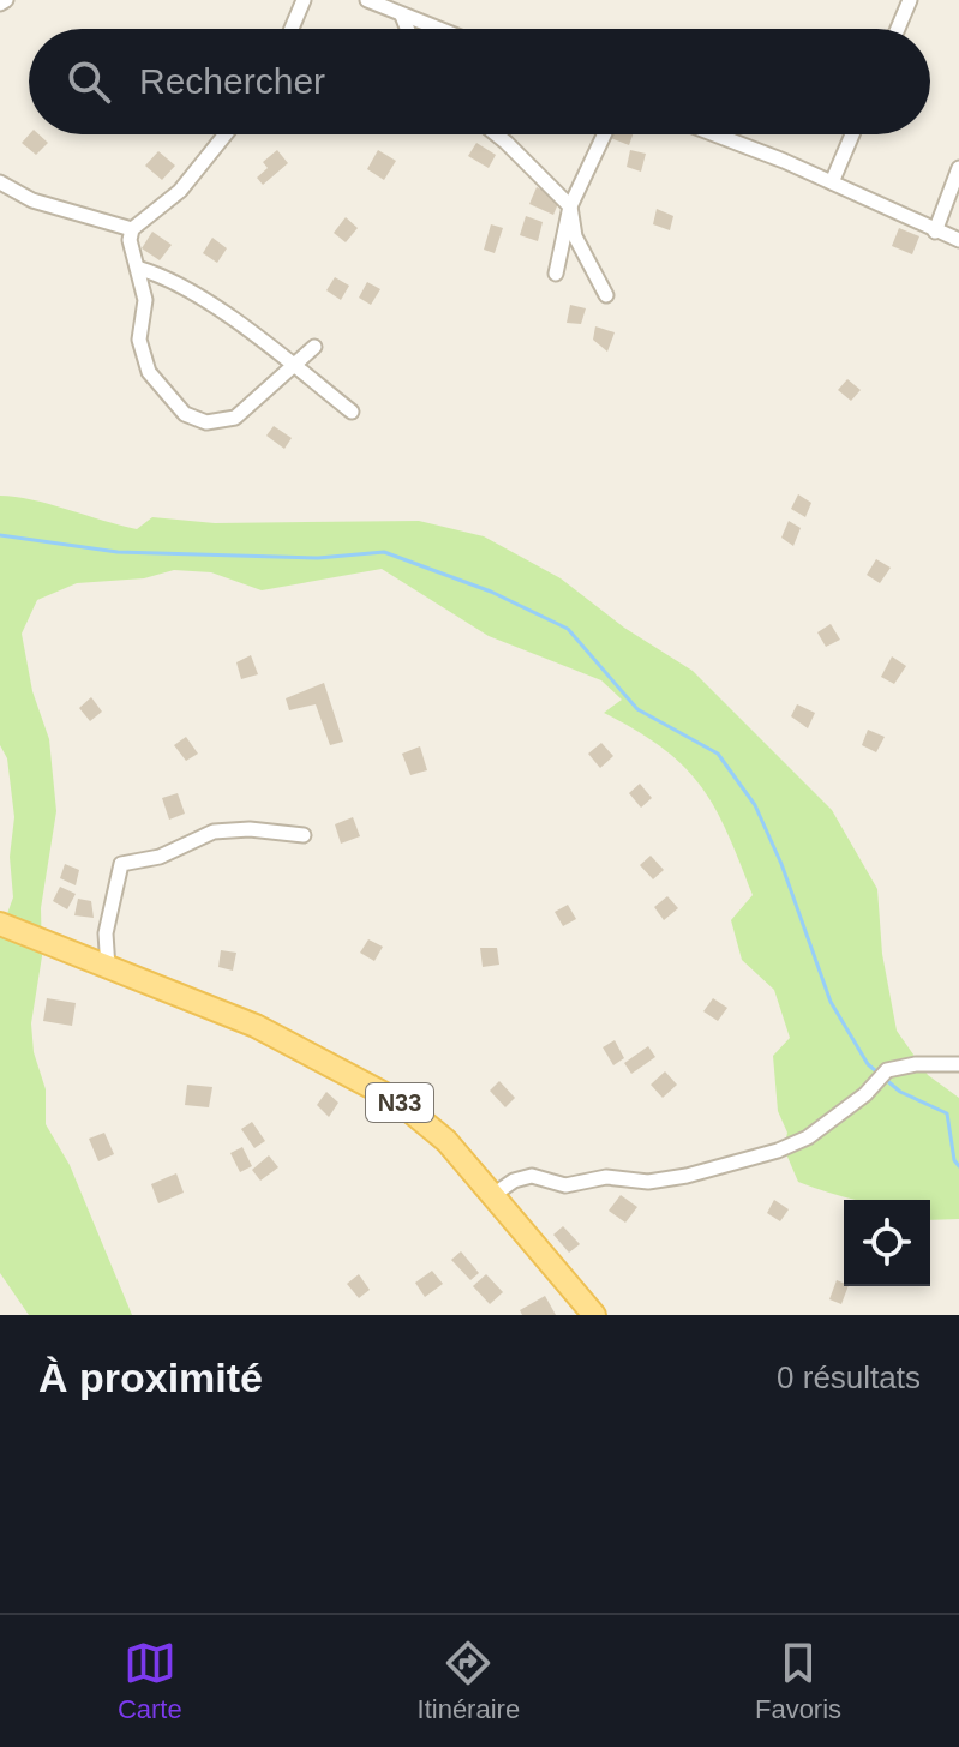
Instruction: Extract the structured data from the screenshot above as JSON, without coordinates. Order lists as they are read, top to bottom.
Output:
{
  "streets": {
    "main road": ["N33"]
  },
  "page": {
    "search": "Rechercher",
    "heading": ["À proximité", "0 résultats"],
    "nav": ["Carte", "Itinéraire", "Favoris"]
  }
}
